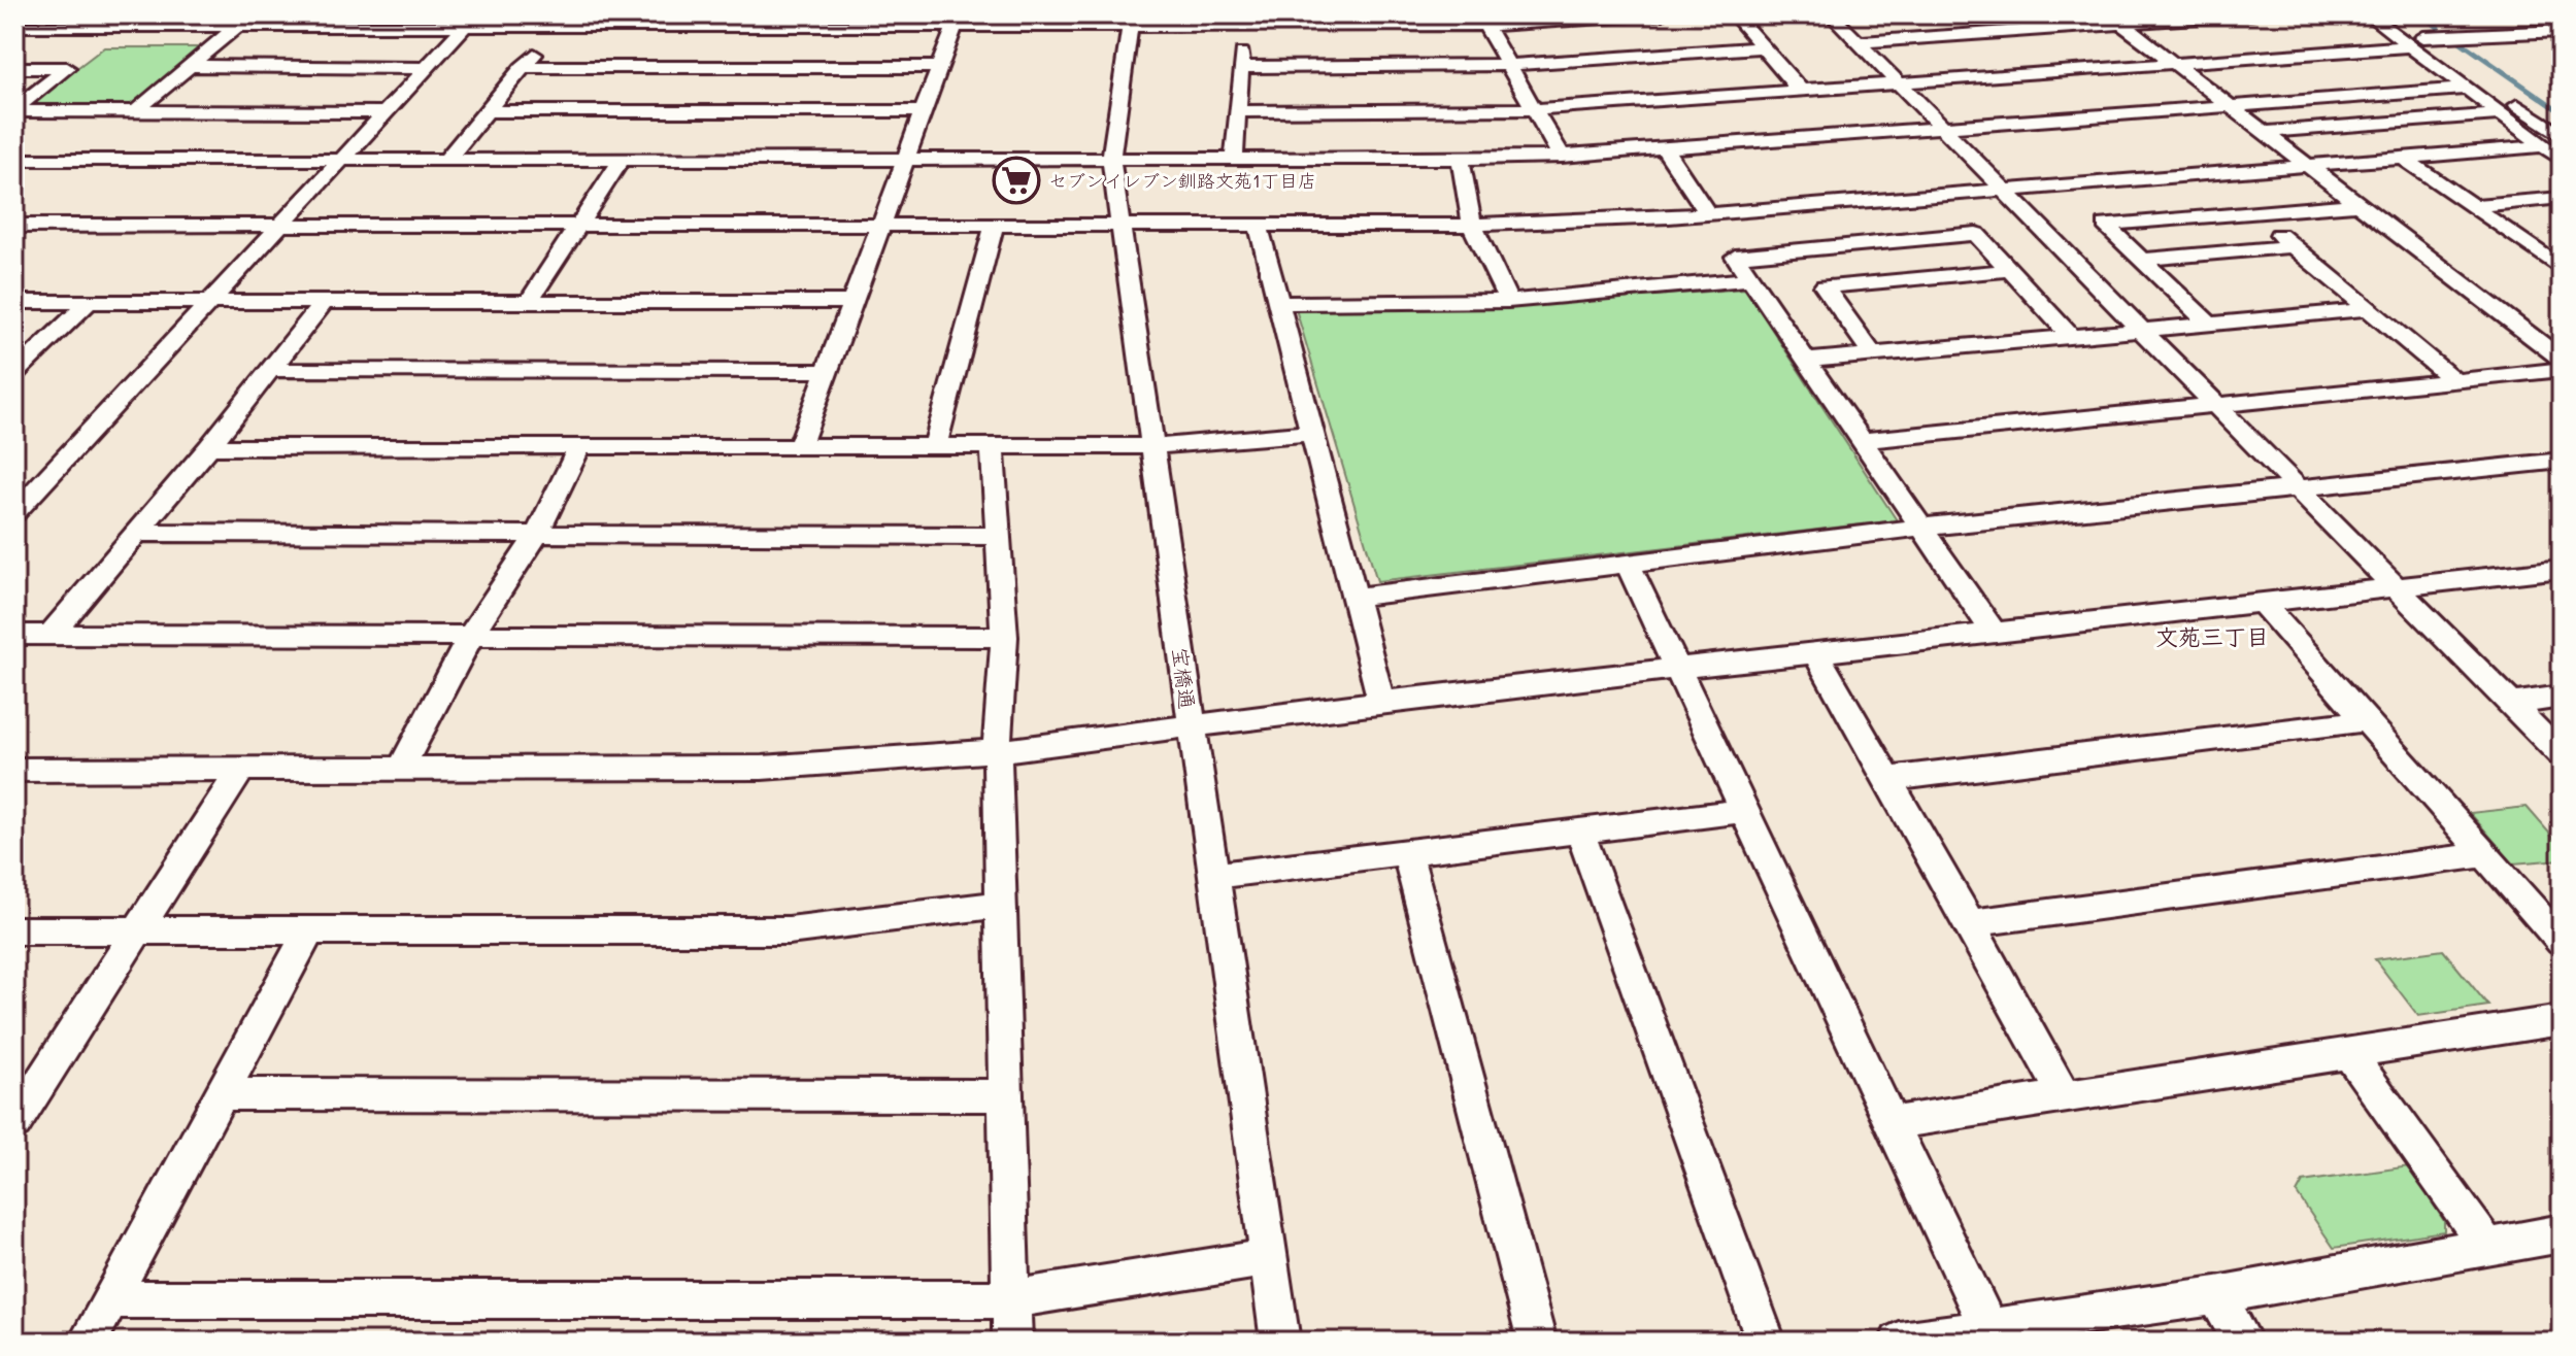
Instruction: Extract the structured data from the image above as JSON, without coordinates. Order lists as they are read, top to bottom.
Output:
{
  "streets": {
    "street": ["宝橋通"]
  },
  "districts": ["文苑三丁目"],
  "places": {
    "supermarket": ["セブンイレブン釧路文苑1丁目店"]
  }
}
